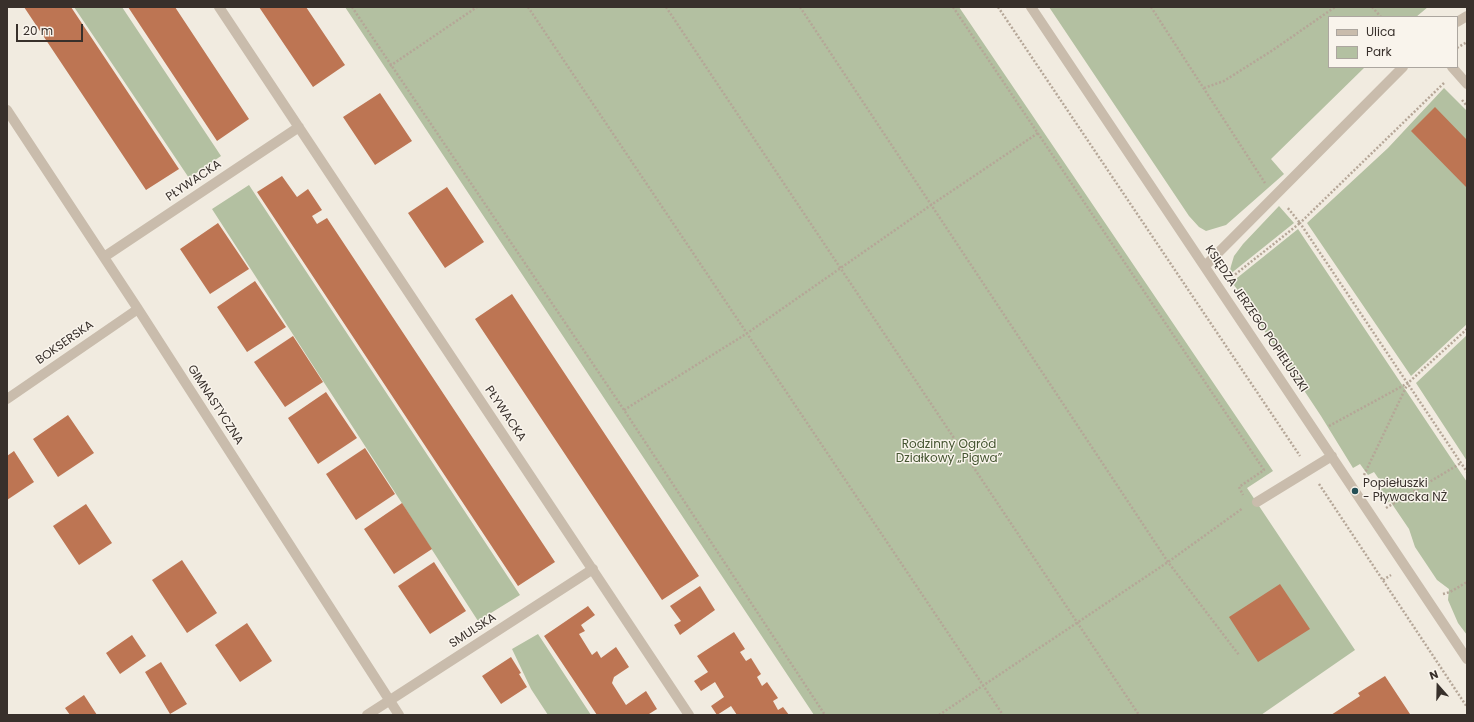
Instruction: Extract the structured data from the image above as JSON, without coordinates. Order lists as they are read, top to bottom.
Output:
{
  "streets": {
    "street": [
      "PŁYWACKA",
      "KSIĘDZA JERZEGO POPIEŁUSZKI",
      "BOKSERSKA",
      "GIMNASTYCZNA",
      "SMULSKA"
    ]
  },
  "crossings": [
    ["PŁYWACKA", "GIMNASTYCZNA"],
    ["PŁYWACKA", "SMULSKA"],
    ["BOKSERSKA", "GIMNASTYCZNA"],
    ["GIMNASTYCZNA", "SMULSKA"]
  ],
  "parks": ["Rodzinny Ogród Działkowy „Pigwa”"],
  "places": ["Popiełuszki - Pływacka NŻ"],
  "legend": ["Ulica", "Park"],
  "scale_bar": "20 m",
  "north": "top"
}
